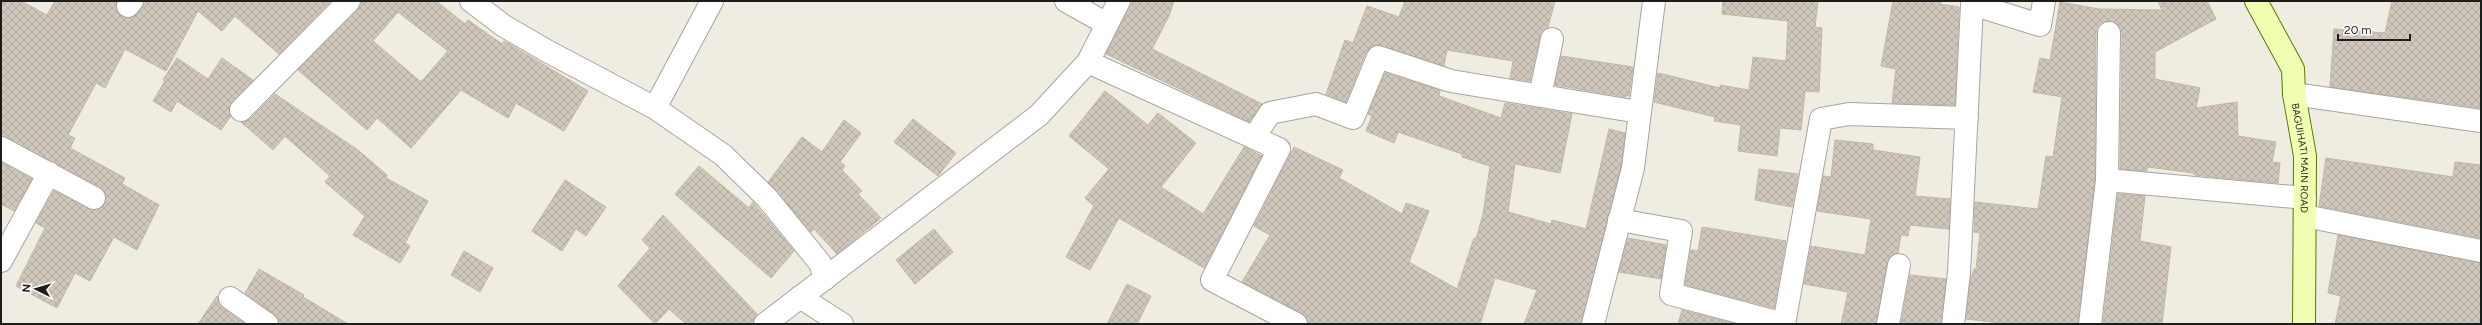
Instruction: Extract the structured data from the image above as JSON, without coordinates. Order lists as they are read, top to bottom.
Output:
{
  "streets": {
    "street": ["BAGUIHATI MAIN ROAD"]
  },
  "scale_bar": "20 m",
  "north": "left"
}
